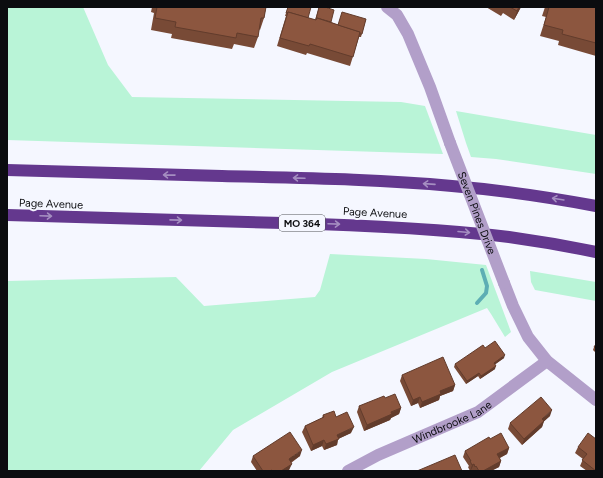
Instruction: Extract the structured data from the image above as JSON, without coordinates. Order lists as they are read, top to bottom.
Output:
{
  "streets": {
    "highway": ["Page Avenue", "MO 364"],
    "street": ["Seven Pines Drive", "Windbrooke Lane"]
  },
  "crossings": [
    ["Seven Pines Drive", "Windbrooke Lane"]
  ]
}
